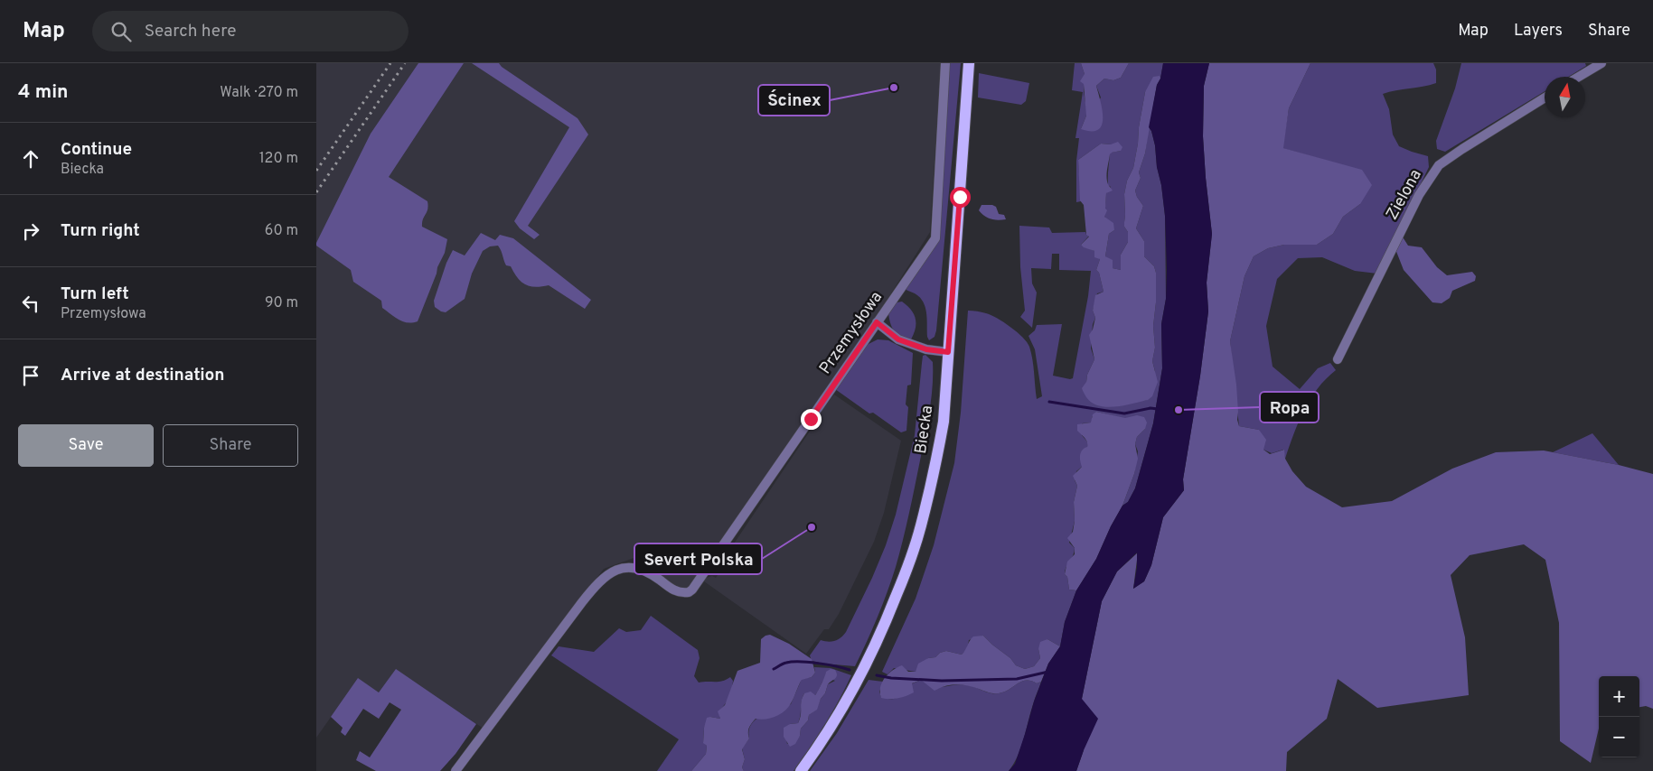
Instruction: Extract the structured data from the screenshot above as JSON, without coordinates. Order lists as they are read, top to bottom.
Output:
{
  "streets": {
    "main road": ["Biecka"],
    "street": ["Zielona", "Przemysłowa"]
  },
  "places": ["Ścinex", "Ropa", "Severt Polska"],
  "north": "top",
  "page": {
    "header": "Map",
    "search": "Search here",
    "nav": ["Map", "Layers", "Share"],
    "heading": ["4 min", "Walk · 270 m"],
    "list": [
      ["Continue", "Biecka", "120 m"],
      ["Turn right", "60 m"],
      ["Turn left", "Przemysłowa", "90 m"],
      "Arrive at destination"
    ],
    "buttons": ["Save", "Share"],
    "map_buttons": ["+", "−"]
  }
}
